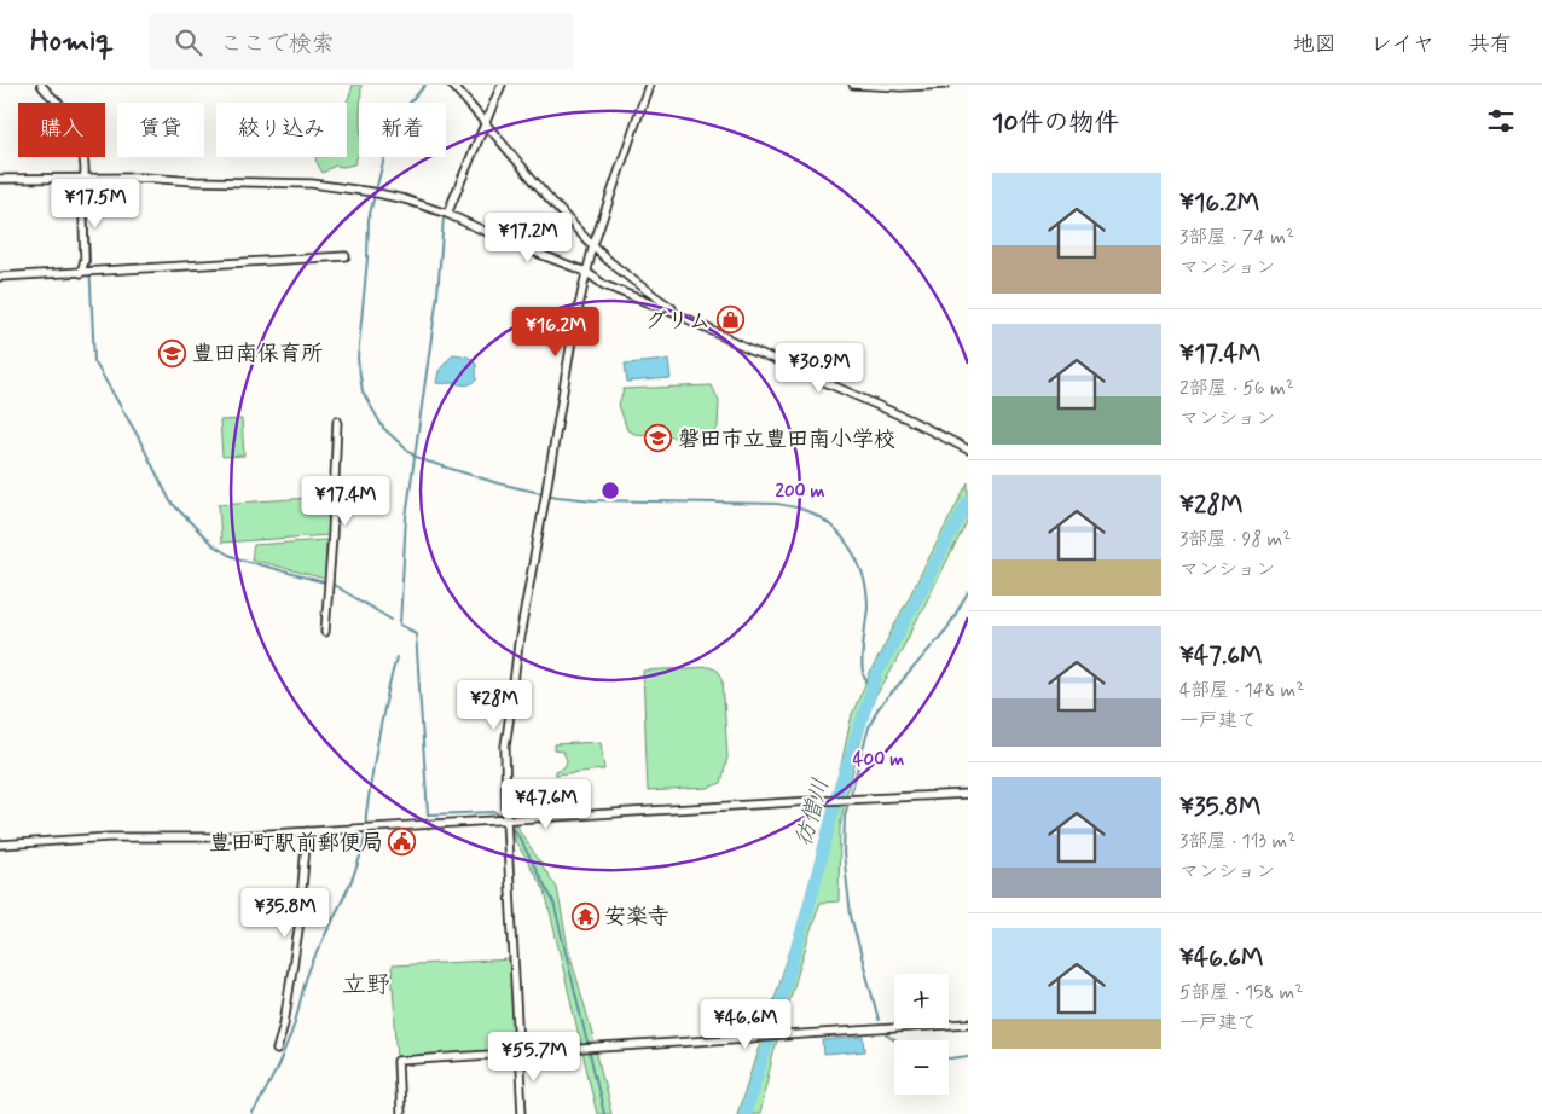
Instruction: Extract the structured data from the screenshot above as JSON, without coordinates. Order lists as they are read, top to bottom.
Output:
{
  "districts": ["立野"],
  "water": ["彷僧川"],
  "places": {
    "shop": ["グリム"],
    "school or university": ["豊田南保育所", "磐田市立豊田南小学校"],
    "public building": ["豊田町駅前郵便局"],
    "temple": ["安楽寺"]
  },
  "page": {
    "header": "Homiq",
    "search": "ここで検索",
    "nav": ["地図", "レイヤ", "共有"],
    "heading": "10件の物件",
    "chip": [
      "購入",
      "賃貸",
      "絞り込み",
      "新着"
    ],
    "list": [
      {
        "name": "¥16.2M",
        "note": "3部屋 · 74 m² · マンション"
      },
      {
        "name": "¥17.4M",
        "note": "2部屋 · 56 m² · マンション"
      },
      {
        "name": "¥28M",
        "note": "3部屋 · 98 m² · マンション"
      },
      {
        "name": "¥47.6M",
        "note": "4部屋 · 148 m² · 一戸建て"
      },
      {
        "name": "¥35.8M",
        "note": "3部屋 · 113 m² · マンション"
      },
      {
        "name": "¥46.6M",
        "note": "5部屋 · 158 m² · 一戸建て"
      }
    ],
    "price": [
      "¥17.5M",
      "¥17.2M",
      "¥16.2M",
      "¥30.9M",
      "¥17.4M",
      "¥28M",
      "¥47.6M",
      "¥35.8M",
      "¥46.6M",
      "¥55.7M"
    ],
    "map_buttons": ["+", "−"]
  },
  "rings": ["200 m", "400 m"]
}
